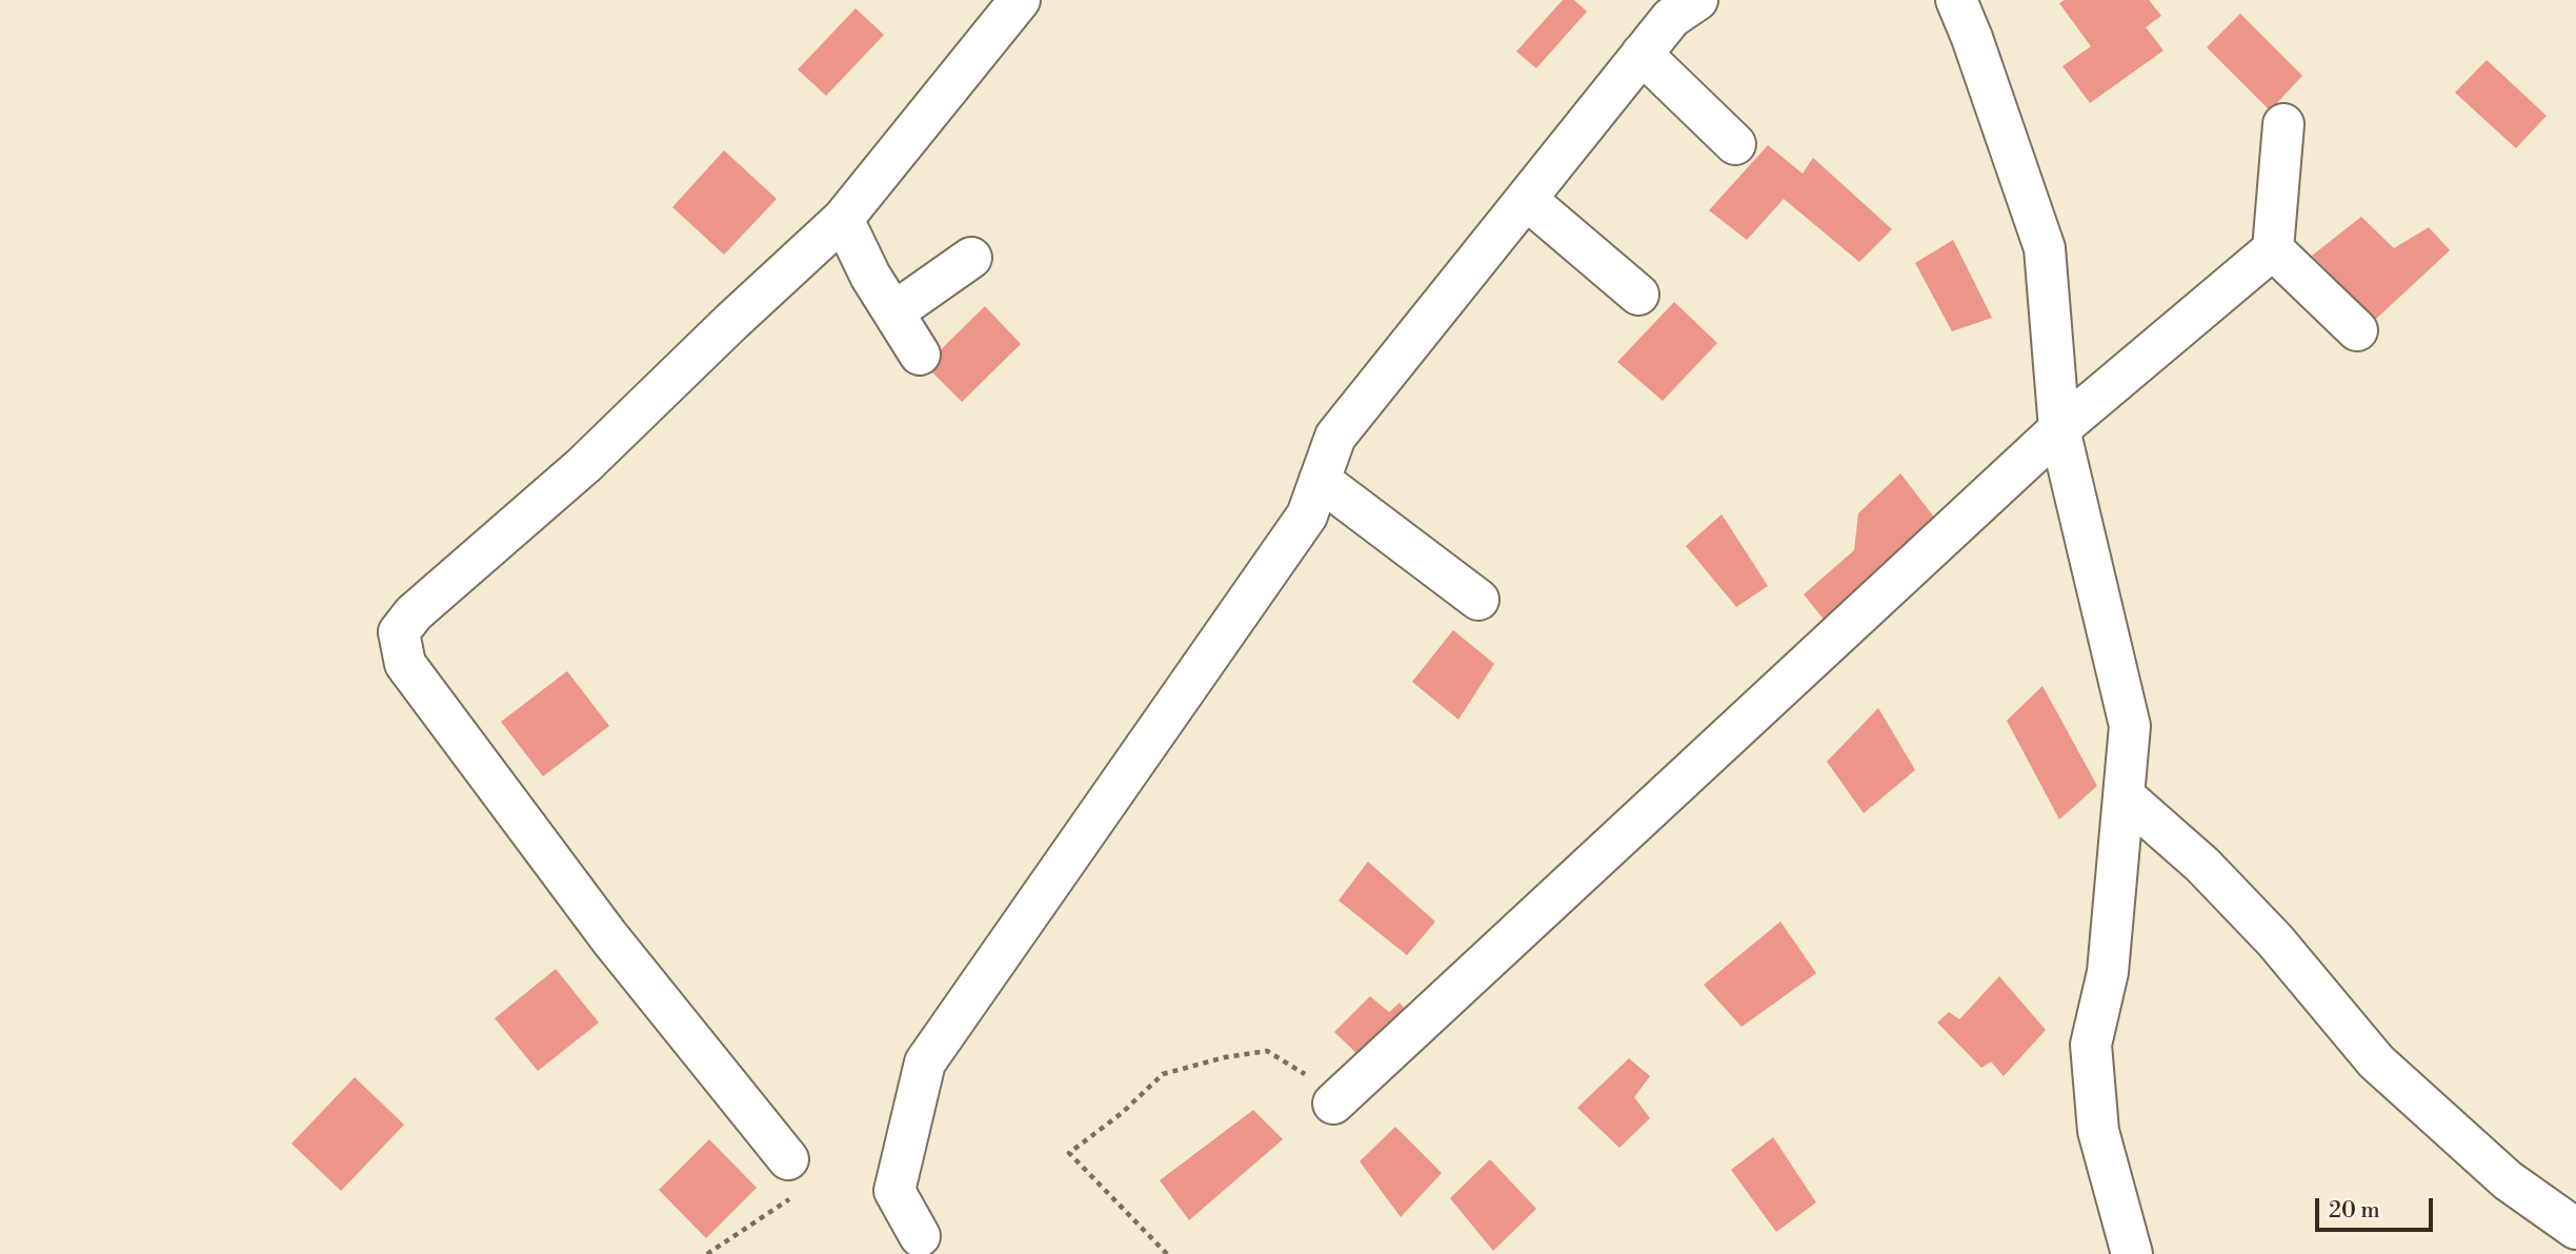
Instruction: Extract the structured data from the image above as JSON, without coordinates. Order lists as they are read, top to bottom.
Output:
{
  "scale_bar": "20 m"
}
